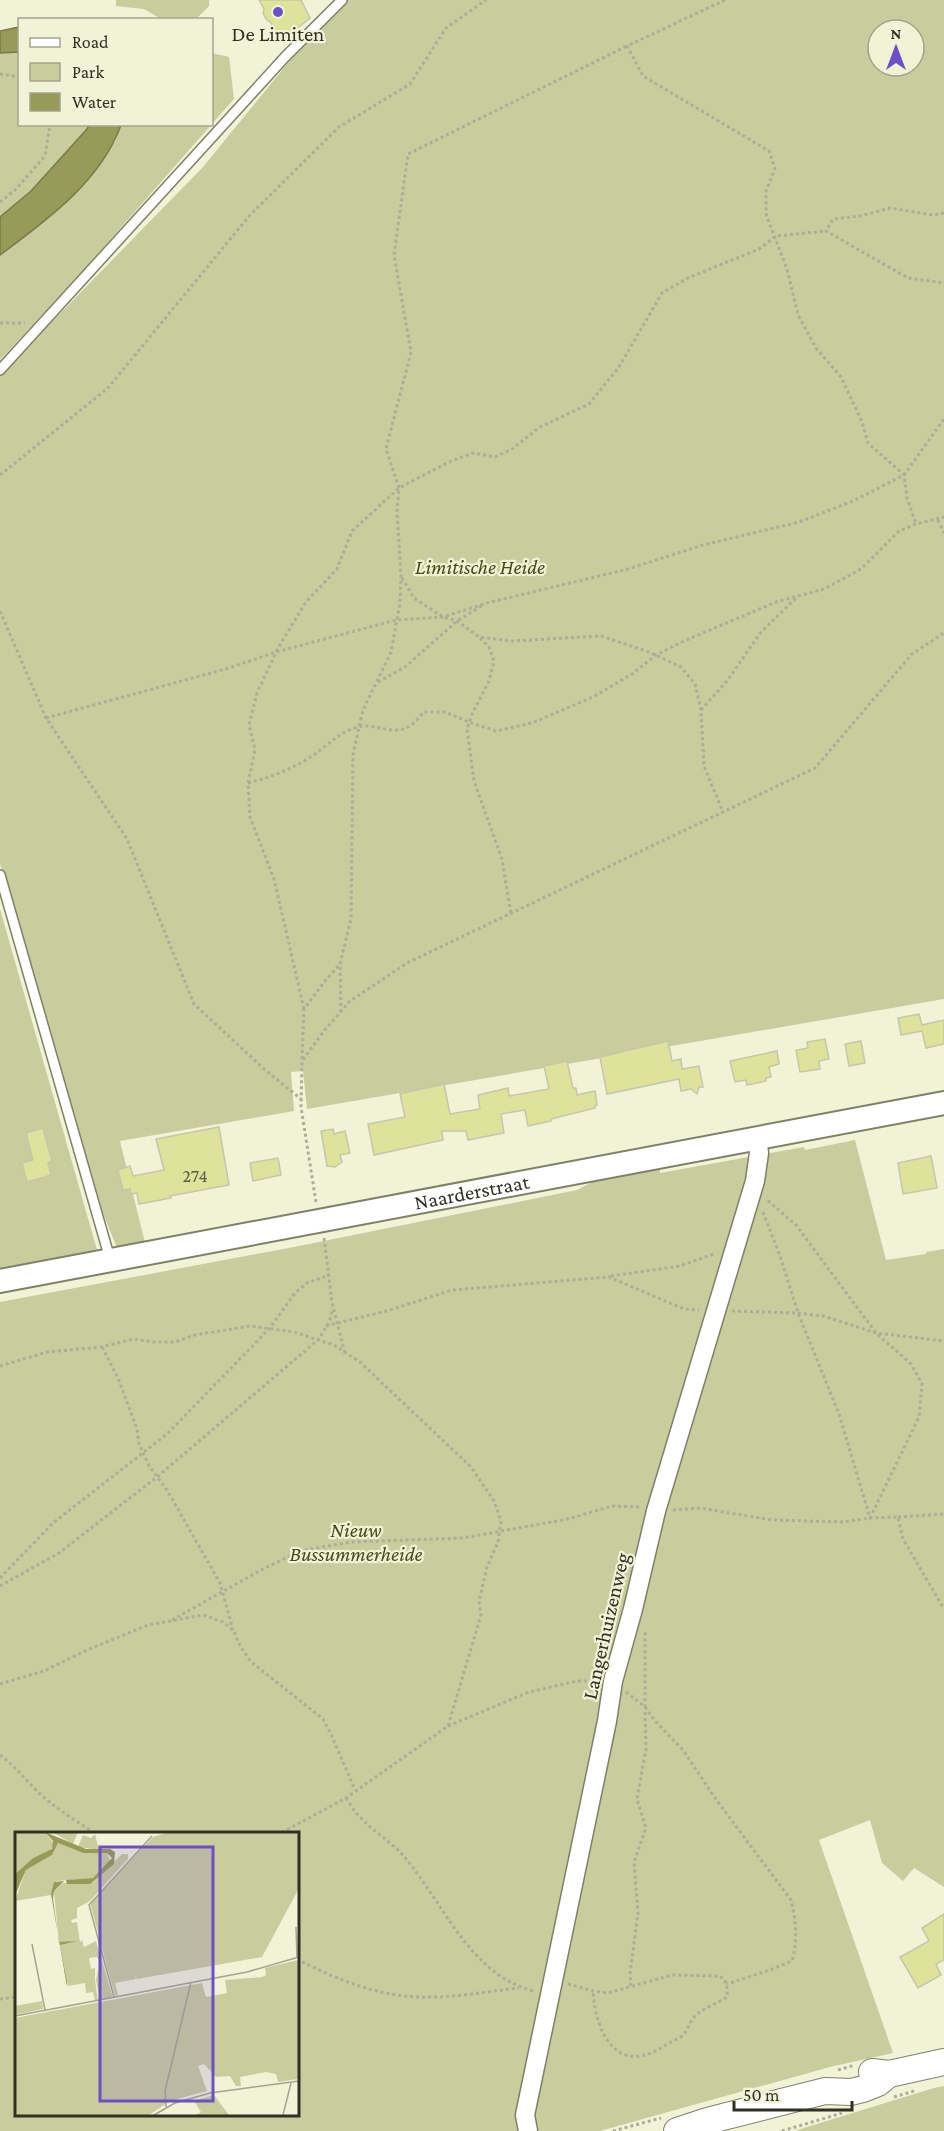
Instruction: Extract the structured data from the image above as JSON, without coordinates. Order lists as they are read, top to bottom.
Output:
{
  "streets": {
    "street": ["Naarderstraat", "Langerhuizenweg"]
  },
  "crossings": [
    ["Naarderstraat", "Langerhuizenweg"]
  ],
  "parks": ["Limitische Heide", "Nieuw Bussummerheide"],
  "places": ["De Limiten"],
  "house_numbers": ["274"],
  "legend": ["Road", "Park", "Water"],
  "scale_bar": "50 m",
  "north": "top"
}
